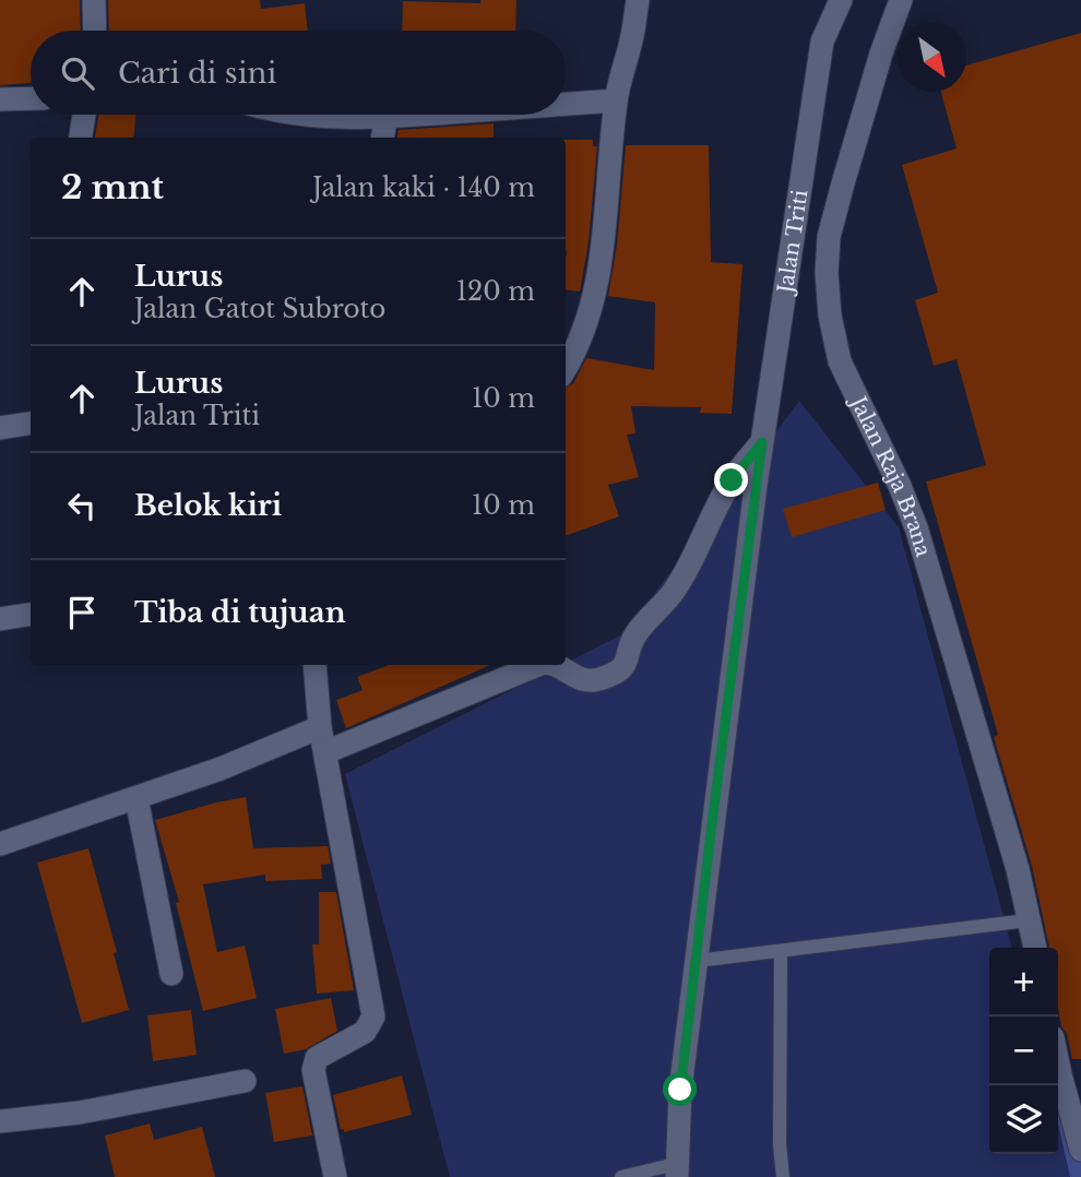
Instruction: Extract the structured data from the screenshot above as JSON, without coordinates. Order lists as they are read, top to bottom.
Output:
{
  "streets": {
    "street": ["Jalan Triti", "Jalan Raja Brana"]
  },
  "north": "bottom right",
  "page": {
    "search": "Cari di sini",
    "heading": ["2 mnt", "Jalan kaki · 140 m"],
    "list": [
      ["Lurus", "Jalan Gatot Subroto", "120 m"],
      ["Lurus", "Jalan Triti", "10 m"],
      ["Belok kiri", "10 m"],
      "Tiba di tujuan"
    ],
    "map_buttons": ["+", "−"]
  }
}
